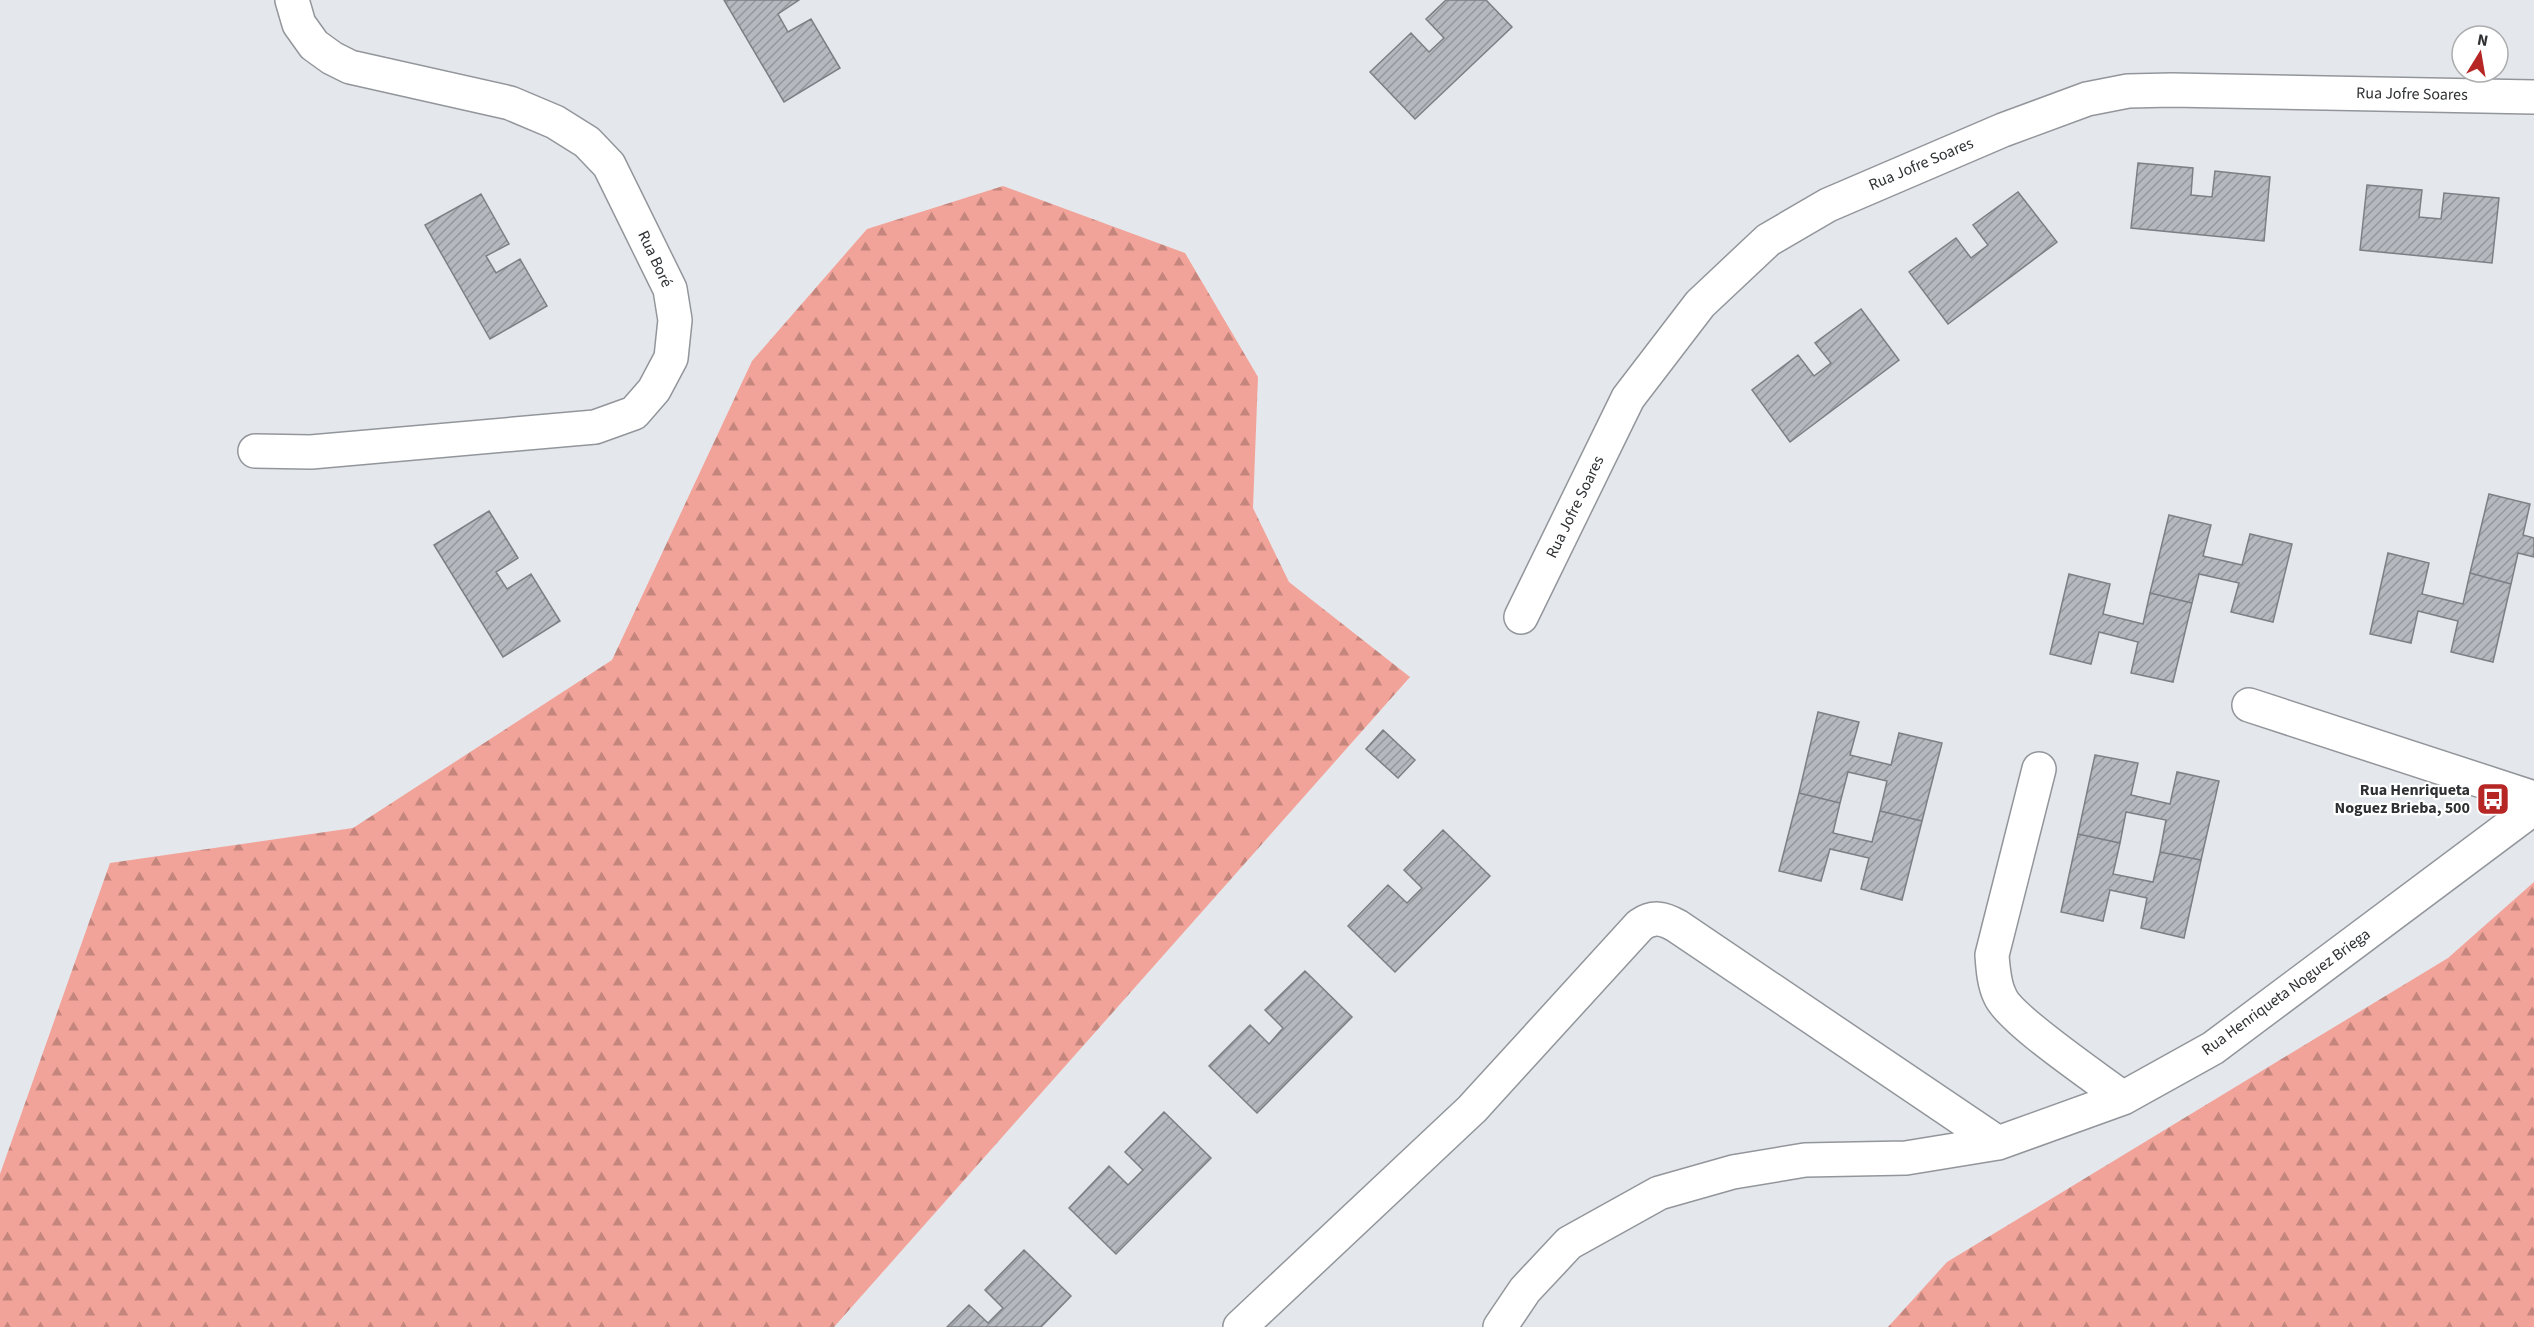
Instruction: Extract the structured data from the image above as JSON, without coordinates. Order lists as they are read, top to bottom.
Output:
{
  "streets": {
    "street": ["Rua Jofre Soares", "Rua Boré", "Rua Henriqueta Noguez Briega"]
  },
  "places": {
    "bus stop": ["Rua Henriqueta Noguez Brieba, 500"]
  },
  "north": "top"
}
